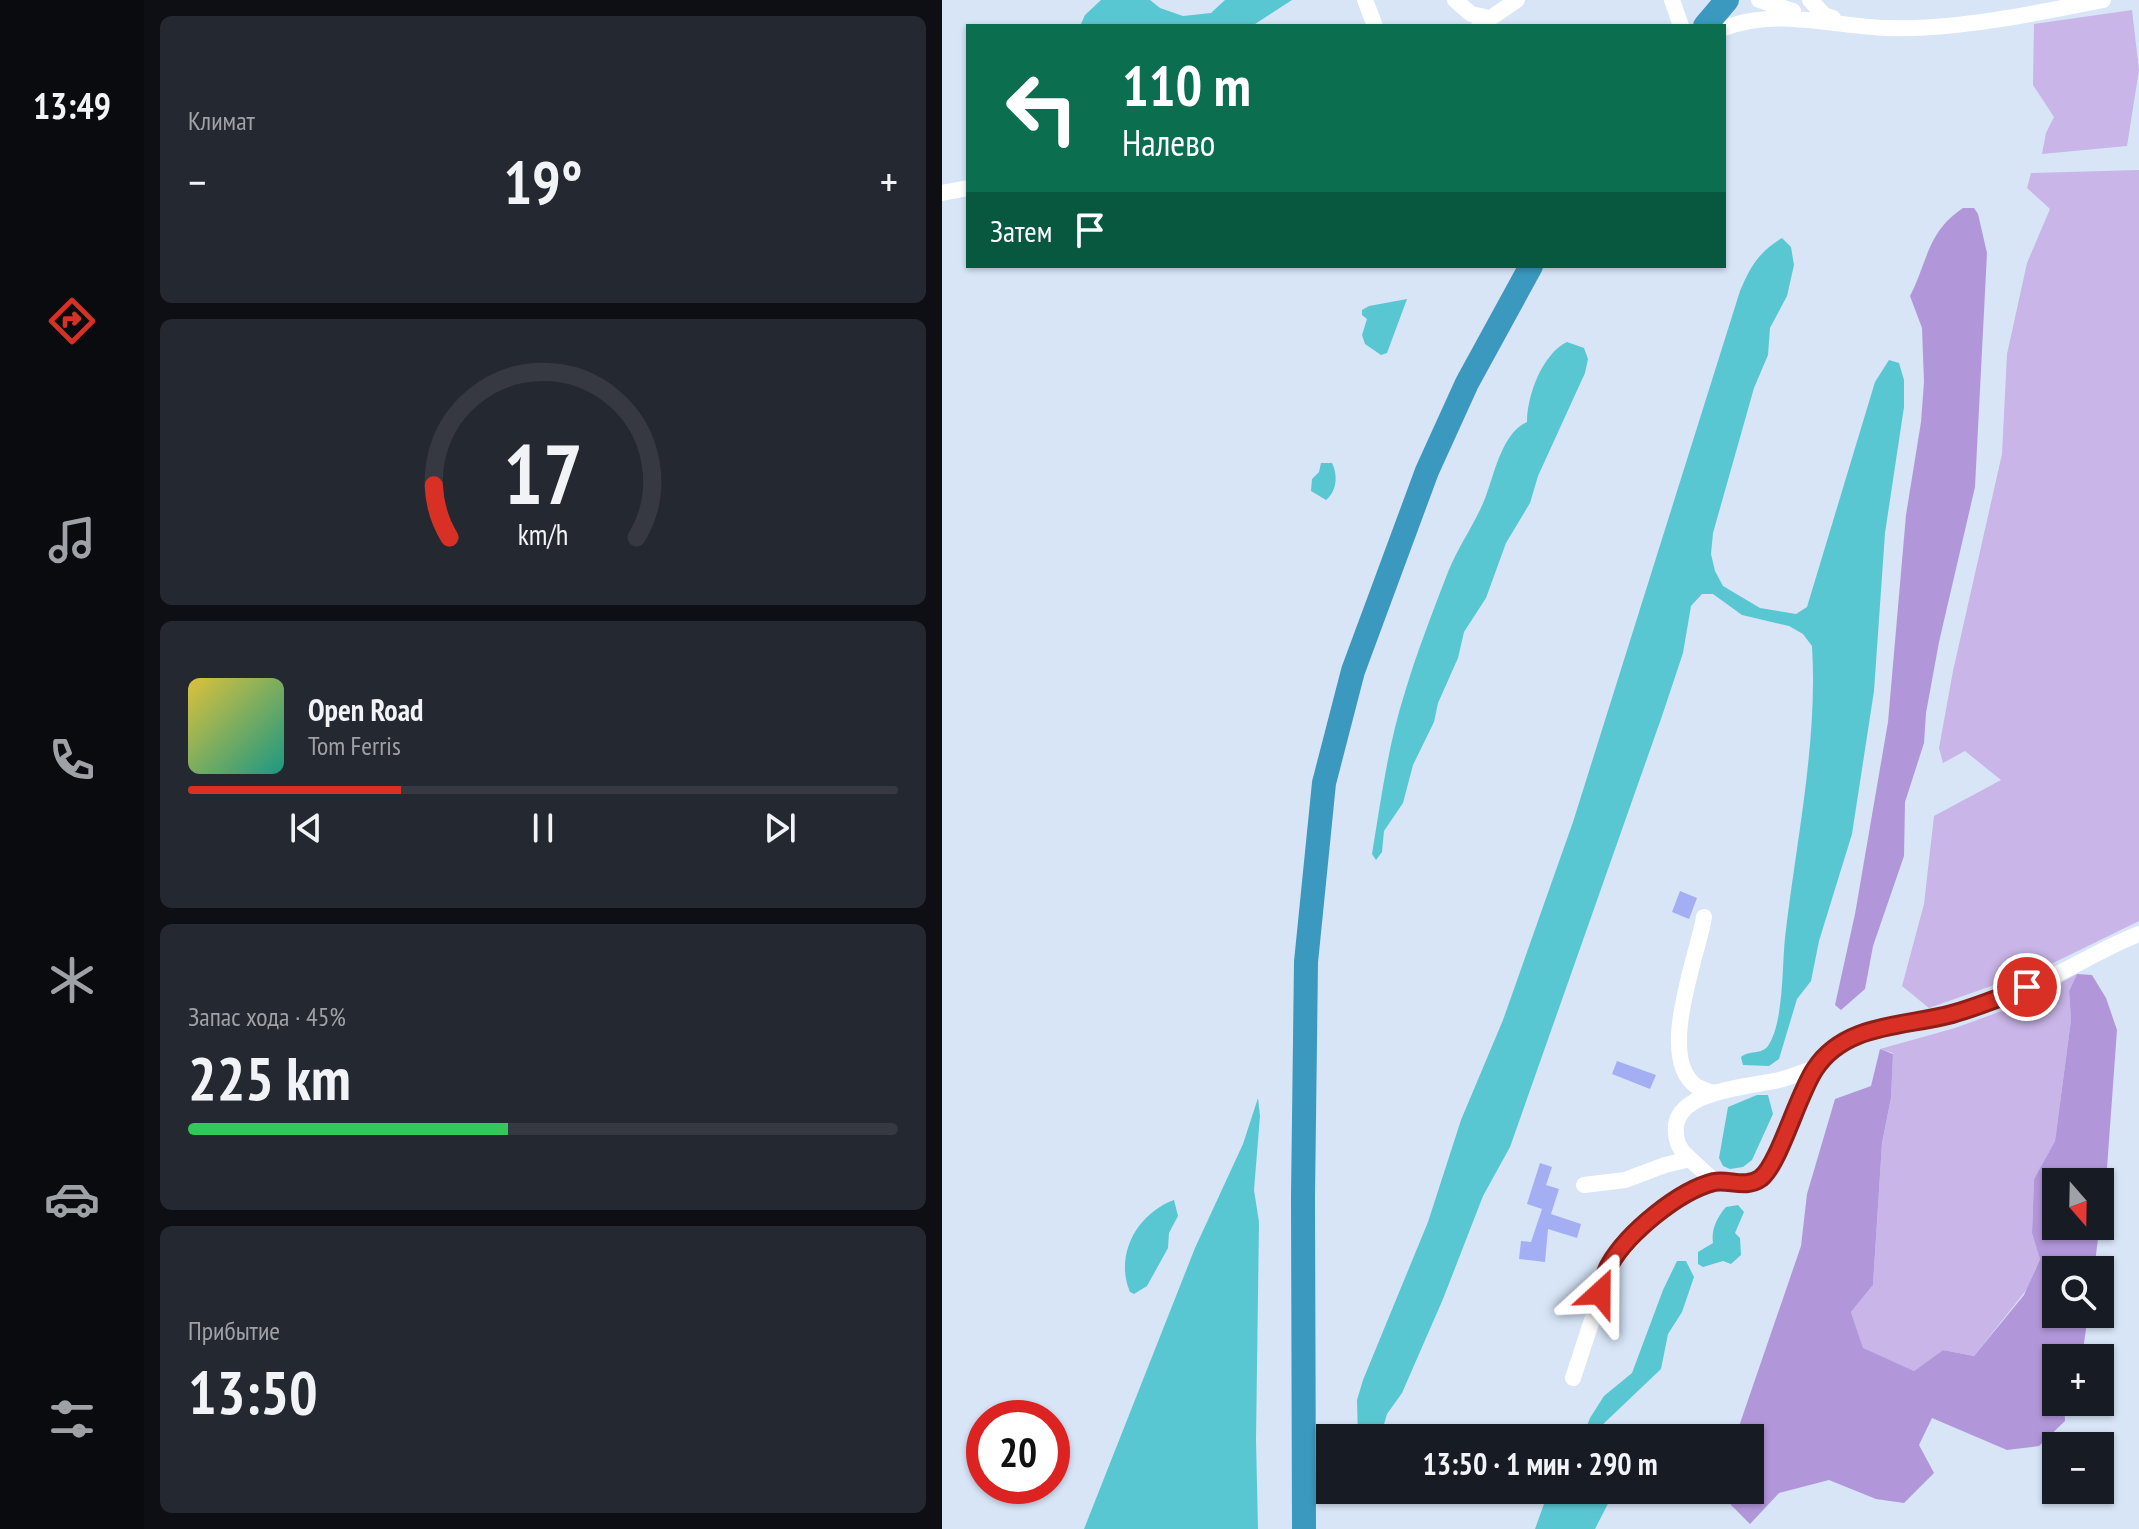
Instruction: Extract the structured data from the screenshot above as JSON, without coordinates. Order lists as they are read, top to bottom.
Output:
{
  "north": "bottom",
  "page": {
    "tabs": "13:49",
    "tile": [
      "Климат",
      ["Запас хода · 45%", "225 km"],
      ["Прибытие", "13:50"]
    ],
    "turn": ["110 m", "Налево"],
    "heat": ["−", "19°", "+"],
    "then": "Затем",
    "song": ["Open Road", "Tom Ferris"],
    "map_buttons": ["+", "−"],
    "limit": "20",
    "trip": "13:50 · 1 мин · 290 m",
    "gauge": ["17", "km/h"]
  }
}
